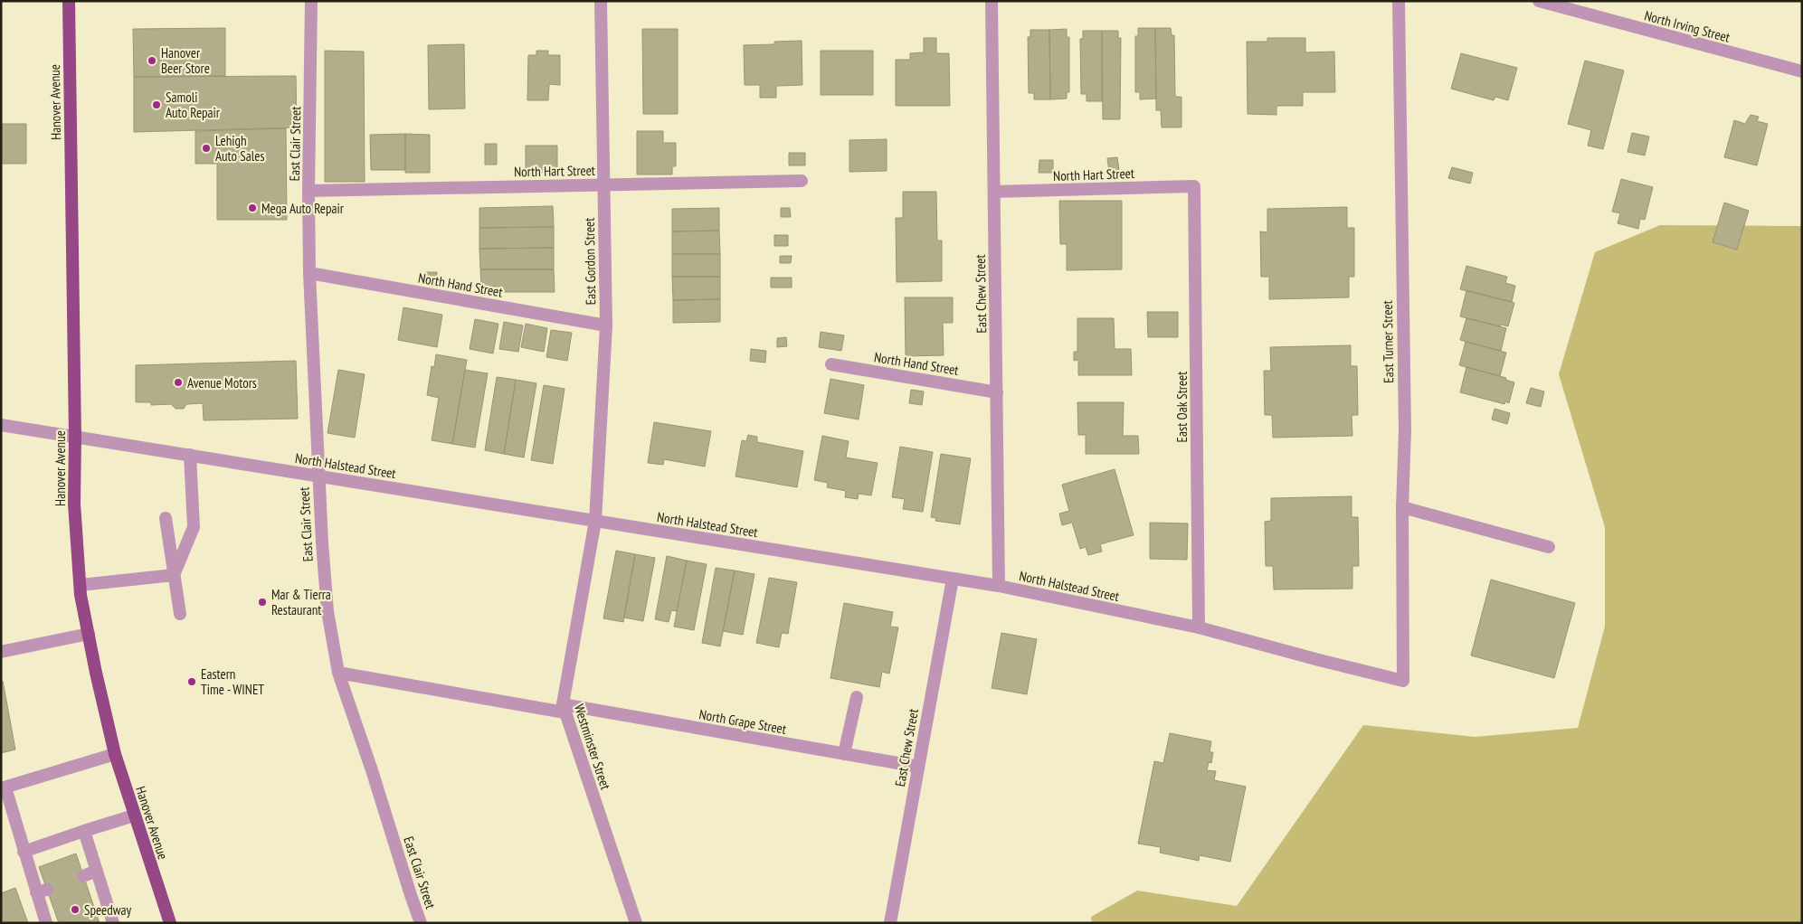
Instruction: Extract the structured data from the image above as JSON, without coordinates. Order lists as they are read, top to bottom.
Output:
{
  "streets": {
    "main road": ["Hanover Avenue"],
    "street": [
      "North Irving Street",
      "East Clair Street",
      "North Hart Street",
      "East Gordon Street",
      "North Hand Street",
      "East Chew Street",
      "East Turner Street",
      "East Oak Street",
      "North Halstead Street",
      "North Grape Street",
      "Westminster Street"
    ]
  },
  "crossings": [
    ["Hanover Avenue", "North Halstead Street"],
    ["East Clair Street", "North Hart Street"],
    ["East Clair Street", "North Hand Street"],
    ["East Clair Street", "North Halstead Street"],
    ["East Clair Street", "North Grape Street"],
    ["North Hart Street", "East Gordon Street"],
    ["North Hart Street", "East Chew Street"],
    ["North Hart Street", "East Oak Street"],
    ["East Gordon Street", "North Hand Street"],
    ["East Gordon Street", "North Halstead Street"],
    ["East Gordon Street", "Westminster Street"],
    ["North Hand Street", "East Chew Street"],
    ["East Chew Street", "North Halstead Street"],
    ["East Chew Street", "North Grape Street"],
    ["East Turner Street", "North Halstead Street"],
    ["East Oak Street", "North Halstead Street"],
    ["North Halstead Street", "Westminster Street"],
    ["North Grape Street", "Westminster Street"]
  ],
  "places": [
    "Hanover Beer Store",
    "Samoli Auto Repair",
    "Lehigh Auto Sales",
    "Mega Auto Repair",
    "Avenue Motors",
    "Mar & Tierra Restaurant",
    "Eastern Time - WINET",
    "Speedway"
  ]
}
